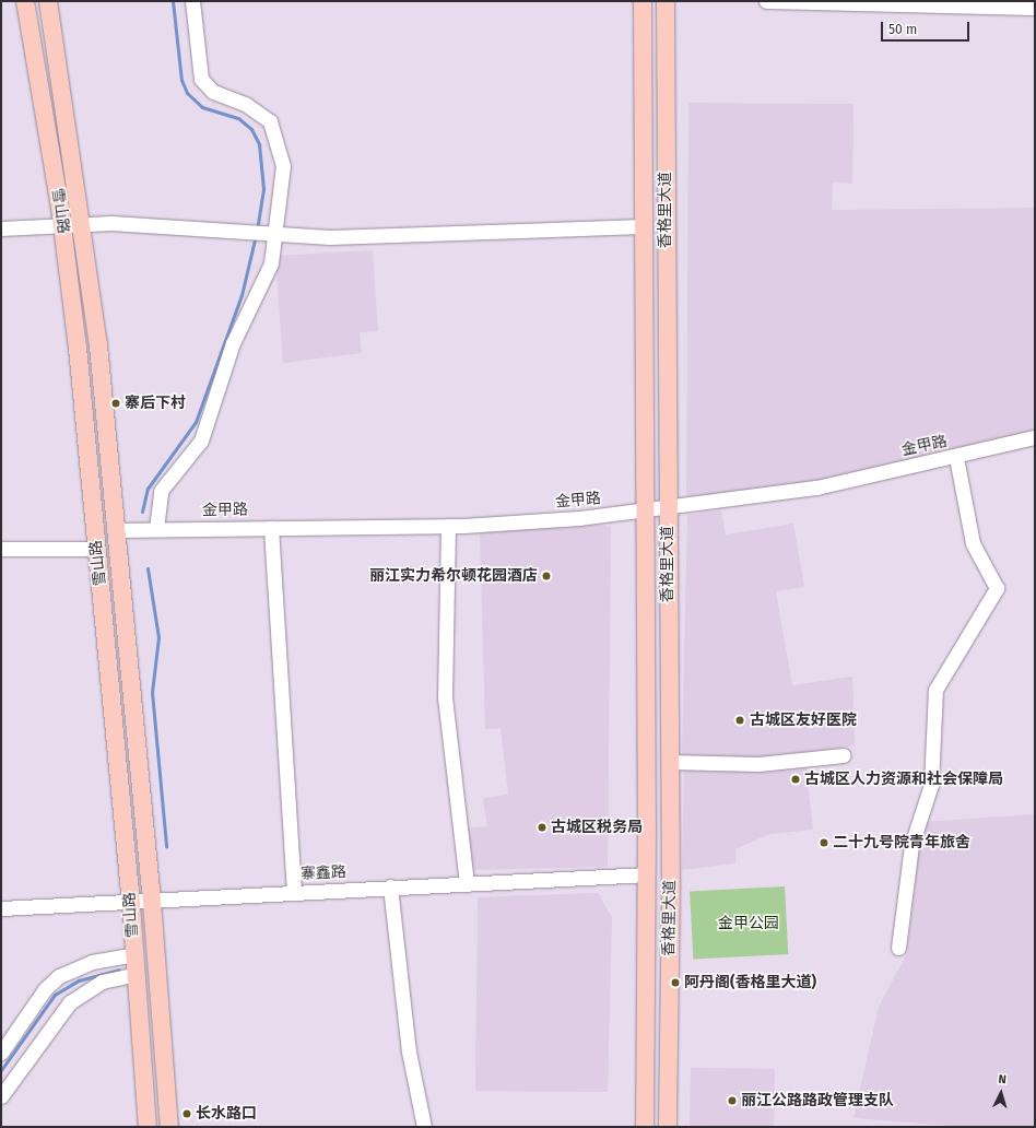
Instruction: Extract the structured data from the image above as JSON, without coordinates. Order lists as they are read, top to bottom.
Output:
{
  "streets": {
    "main road": ["香格里大道", "雪山路"],
    "street": ["金甲路", "寨鑫路"]
  },
  "crossings": [
    ["香格里大道", "金甲路"],
    ["香格里大道", "寨鑫路"],
    ["雪山路", "金甲路"],
    ["雪山路", "寨鑫路"]
  ],
  "parks": ["金甲公园"],
  "places": [
    "寨后下村",
    "丽江实力希尔顿花园酒店",
    "古城区友好医院",
    "古城区人力资源和社会保障局",
    "古城区税务局",
    "二十九号院青年旅舍",
    "阿丹阁(香格里大道)",
    "丽江公路路政管理支队",
    "长水路口"
  ],
  "scale_bar": "50 m",
  "north": "top"
}
